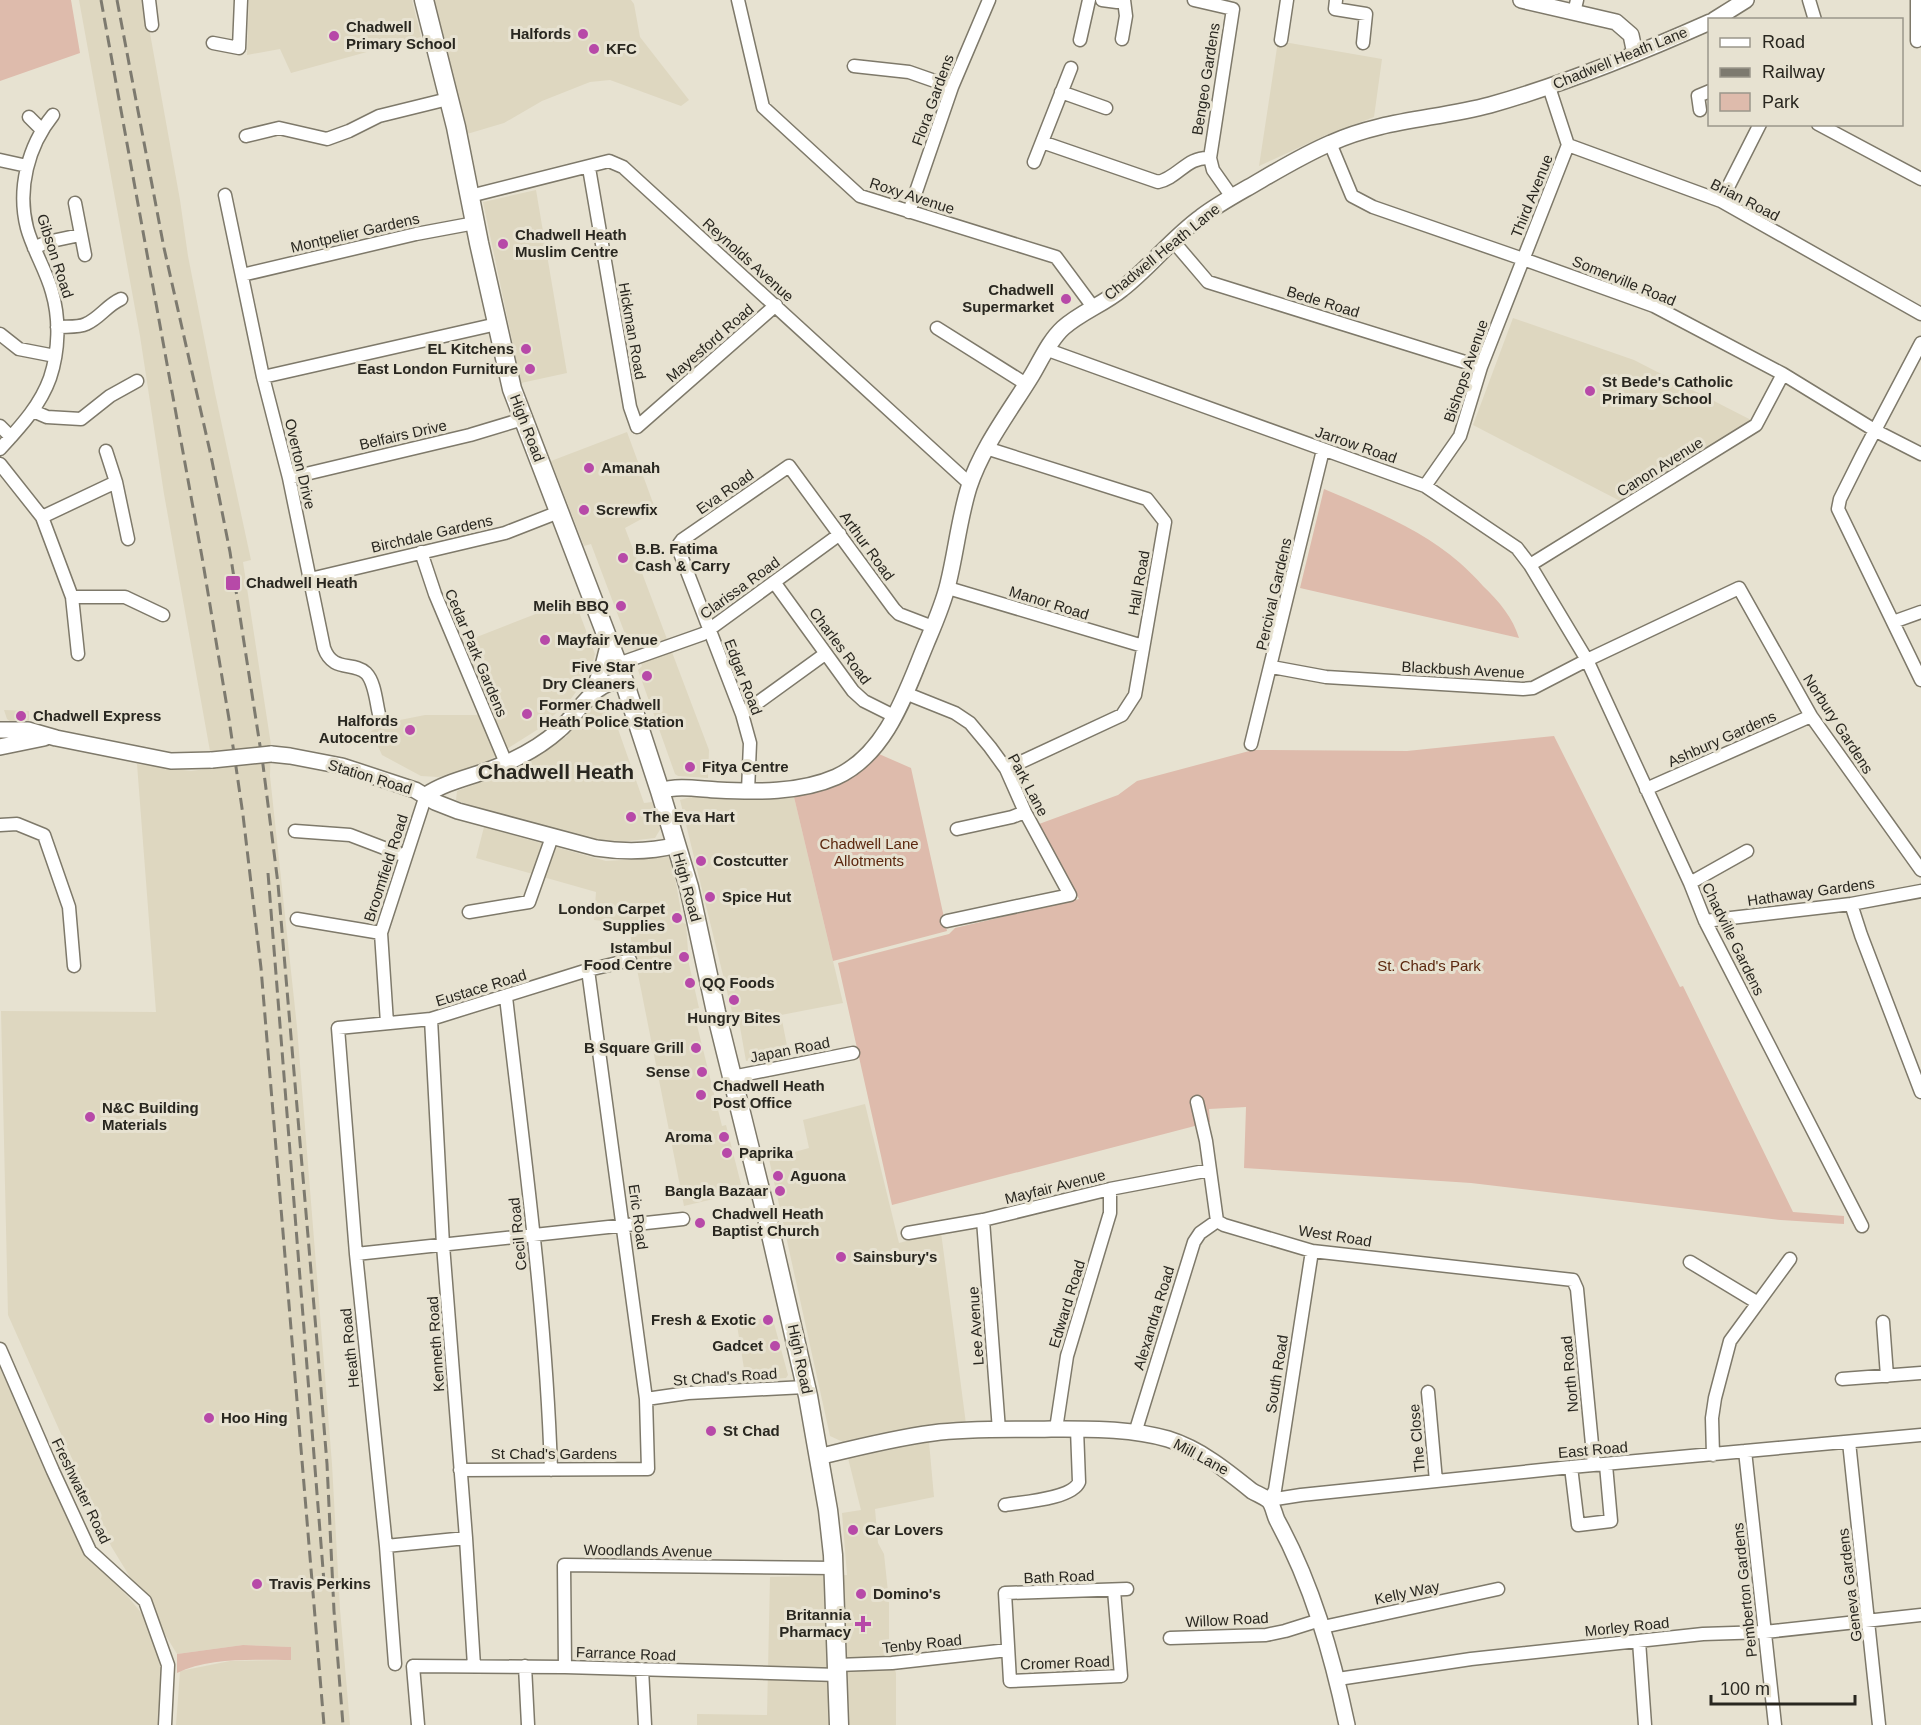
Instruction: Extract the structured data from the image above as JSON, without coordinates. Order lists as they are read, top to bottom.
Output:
{
  "streets": {
    "main road": ["High Road"],
    "street": [
      "Chadwell Heath Lane",
      "Bengeo Gardens",
      "Flora Gardens",
      "Roxy Avenue",
      "Third Avenue",
      "Brian Road",
      "Montpelier Gardens",
      "Gibson Road",
      "Reynolds Avenue",
      "Somerville Road",
      "Bede Road",
      "Hickman Road",
      "Mayesford Road",
      "Bishops Avenue",
      "Belfairs Drive",
      "Jarrow Road",
      "Overton Drive",
      "Canon Avenue",
      "Eva Road",
      "Birchdale Gardens",
      "Arthur Road",
      "Hall Road",
      "Clarissa Road",
      "Percival Gardens",
      "Manor Road",
      "Charles Road",
      "Cedar Park Gardens",
      "Blackbush Avenue",
      "Edgar Road",
      "Norbury Gardens",
      "Ashbury Gardens",
      "Station Road",
      "Park Lane",
      "Broomfield Road",
      "Hathaway Gardens",
      "Chadville Gardens",
      "Eustace Road",
      "Japan Road",
      "Mayfair Avenue",
      "Eric Road",
      "Cecil Road",
      "West Road",
      "Edward Road",
      "Alexandra Road",
      "Lee Avenue",
      "Kenneth Road",
      "Heath Road",
      "South Road",
      "North Road",
      "St Chad's Road",
      "The Close",
      "East Road",
      "St Chad's Gardens",
      "Mill Lane",
      "Freshwater Road",
      "Woodlands Avenue",
      "Bath Road",
      "Geneva Gardens",
      "Pemberton Gardens",
      "Kelly Way",
      "Willow Road",
      "Morley Road",
      "Tenby Road",
      "Farrance Road",
      "Cromer Road"
    ]
  },
  "crossings": [
    ["Chadwell Heath Lane", "Roxy Avenue"],
    ["Chadwell Heath Lane", "Reynolds Avenue"],
    ["Chadwell Heath Lane", "Somerville Road"],
    ["Chadwell Heath Lane", "Bede Road"],
    ["Chadwell Heath Lane", "High Road"],
    ["Chadwell Heath Lane", "Jarrow Road"],
    ["Chadwell Heath Lane", "Arthur Road"],
    ["Chadwell Heath Lane", "Hall Road"],
    ["Chadwell Heath Lane", "Manor Road"],
    ["Chadwell Heath Lane", "Charles Road"],
    ["Chadwell Heath Lane", "Edgar Road"],
    ["Chadwell Heath Lane", "Park Lane"],
    ["Flora Gardens", "Roxy Avenue"],
    ["Third Avenue", "Brian Road"],
    ["Third Avenue", "Somerville Road"],
    ["Third Avenue", "Bishops Avenue"],
    ["Montpelier Gardens", "High Road"],
    ["Montpelier Gardens", "Overton Drive"],
    ["Reynolds Avenue", "Hickman Road"],
    ["Reynolds Avenue", "Mayesford Road"],
    ["Reynolds Avenue", "High Road"],
    ["Somerville Road", "Bishops Avenue"],
    ["Somerville Road", "Canon Avenue"],
    ["Bede Road", "Bishops Avenue"],
    ["Hickman Road", "Mayesford Road"],
    ["Bishops Avenue", "Jarrow Road"],
    ["High Road", "Belfairs Drive"],
    ["High Road", "Birchdale Gardens"],
    ["High Road", "Clarissa Road"],
    ["High Road", "Station Road"],
    ["High Road", "Japan Road"],
    ["High Road", "St Chad's Road"],
    ["High Road", "Mill Lane"],
    ["High Road", "Woodlands Avenue"],
    ["High Road", "Tenby Road"],
    ["High Road", "Farrance Road"],
    ["Belfairs Drive", "Overton Drive"],
    ["Jarrow Road", "Canon Avenue"],
    ["Jarrow Road", "Percival Gardens"],
    ["Jarrow Road", "Blackbush Avenue"],
    ["Jarrow Road", "Chadville Gardens"],
    ["Overton Drive", "Birchdale Gardens"],
    ["Eva Road", "Arthur Road"],
    ["Eva Road", "Edgar Road"],
    ["Birchdale Gardens", "Cedar Park Gardens"],
    ["Arthur Road", "Clarissa Road"],
    ["Hall Road", "Manor Road"],
    ["Hall Road", "Park Lane"],
    ["Clarissa Road", "Charles Road"],
    ["Clarissa Road", "Edgar Road"],
    ["Percival Gardens", "Blackbush Avenue"],
    ["Blackbush Avenue", "Norbury Gardens"],
    ["Blackbush Avenue", "Chadville Gardens"],
    ["Norbury Gardens", "Ashbury Gardens"],
    ["Ashbury Gardens", "Chadville Gardens"],
    ["Station Road", "Broomfield Road"],
    ["Broomfield Road", "Eustace Road"],
    ["Hathaway Gardens", "Chadville Gardens"],
    ["Eustace Road", "Eric Road"],
    ["Eustace Road", "Cecil Road"],
    ["Eustace Road", "Kenneth Road"],
    ["Eustace Road", "Heath Road"],
    ["Mayfair Avenue", "Edward Road"],
    ["Mayfair Avenue", "Lee Avenue"],
    ["Eric Road", "St Chad's Road"],
    ["Eric Road", "St Chad's Gardens"],
    ["Cecil Road", "St Chad's Gardens"],
    ["West Road", "Alexandra Road"],
    ["West Road", "South Road"],
    ["West Road", "North Road"],
    ["Edward Road", "Mill Lane"],
    ["Alexandra Road", "Mill Lane"],
    ["Lee Avenue", "Mill Lane"],
    ["Kenneth Road", "St Chad's Gardens"],
    ["Kenneth Road", "Farrance Road"],
    ["South Road", "East Road"],
    ["South Road", "Mill Lane"],
    ["North Road", "East Road"],
    ["The Close", "East Road"],
    ["East Road", "Mill Lane"],
    ["East Road", "Geneva Gardens"],
    ["East Road", "Pemberton Gardens"],
    ["Woodlands Avenue", "Farrance Road"],
    ["Bath Road", "Tenby Road"],
    ["Bath Road", "Cromer Road"],
    ["Geneva Gardens", "Morley Road"],
    ["Pemberton Gardens", "Morley Road"],
    ["Kelly Way", "Willow Road"],
    ["Tenby Road", "Farrance Road"],
    ["Tenby Road", "Cromer Road"]
  ],
  "districts": ["Chadwell Heath"],
  "parks": ["Chadwell Lane Allotments", "St. Chad's Park"],
  "places": {
    "other": [
      "Halfords",
      "Chadwell Primary School",
      "KFC",
      "Chadwell Heath Muslim Centre",
      "Chadwell Supermarket",
      "EL Kitchens",
      "East London Furniture",
      "St Bede's Catholic Primary School",
      "Amanah",
      "Screwfix",
      "B.B. Fatima Cash & Carry",
      "Melih BBQ",
      "Mayfair Venue",
      "Five Star Dry Cleaners",
      "Former Chadwell Heath Police Station",
      "Chadwell Express",
      "Halfords Autocentre",
      "Fitya Centre",
      "The Eva Hart",
      "Costcutter",
      "Spice Hut",
      "London Carpet Supplies",
      "Istambul Food Centre",
      "QQ Foods",
      "Hungry Bites",
      "B Square Grill",
      "Sense",
      "Chadwell Heath Post Office",
      "N&C Building Materials",
      "Aroma",
      "Paprika",
      "Aguona",
      "Bangla Bazaar",
      "Chadwell Heath Baptist Church",
      "Sainsbury's",
      "Fresh & Exotic",
      "Gadcet",
      "Hoo Hing",
      "St Chad",
      "Car Lovers",
      "Travis Perkins",
      "Domino's"
    ],
    "transit": ["Chadwell Heath"],
    "health": ["Britannia Pharmacy"]
  },
  "legend": ["Road", "Railway", "Park"],
  "scale_bar": "100 m"
}
